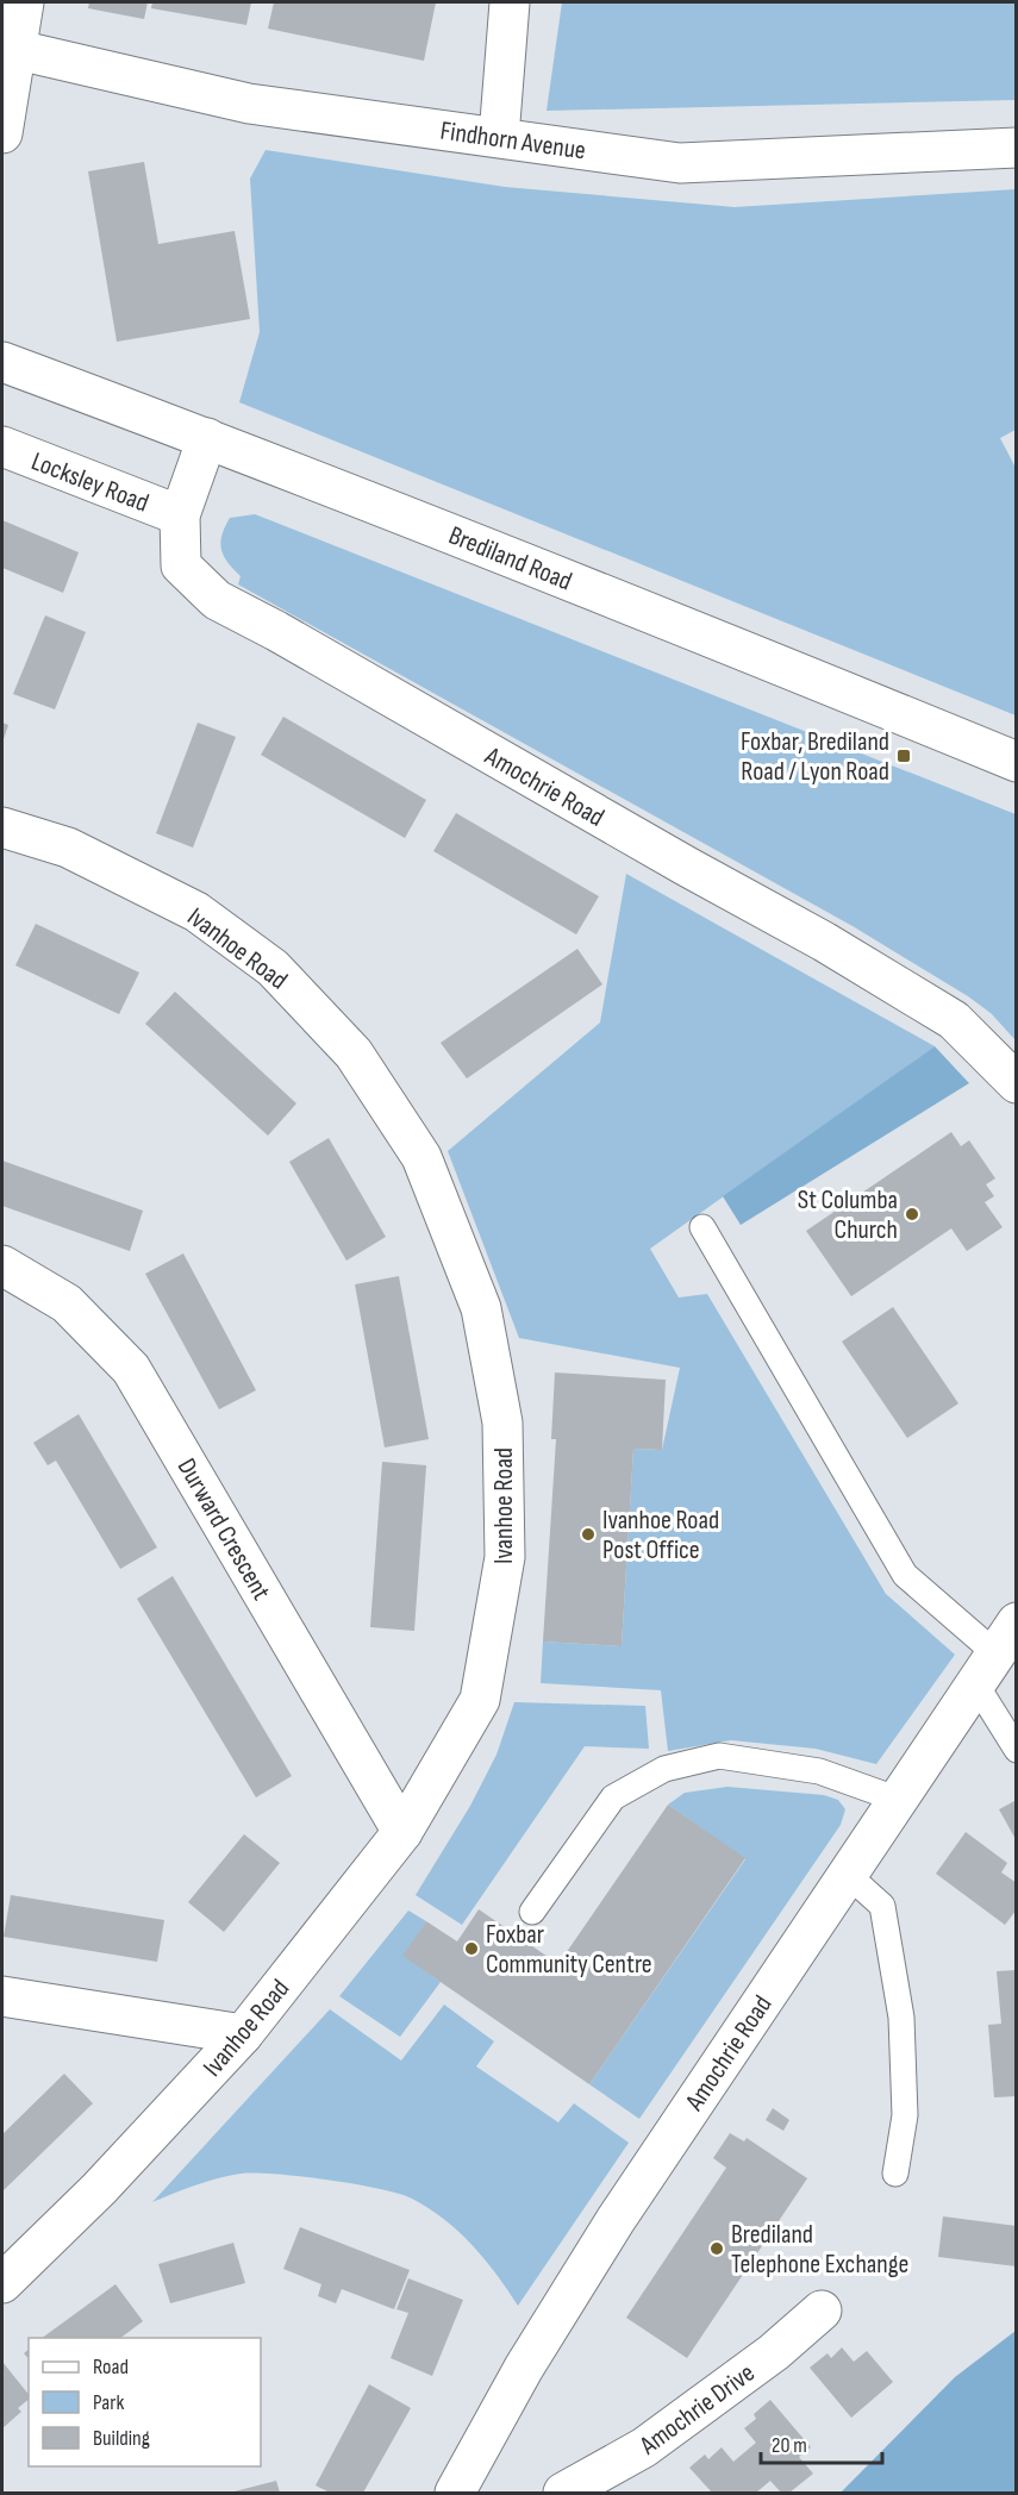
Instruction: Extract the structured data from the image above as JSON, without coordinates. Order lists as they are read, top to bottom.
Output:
{
  "streets": {
    "street": [
      "Findhorn Avenue",
      "Locksley Road",
      "Brediland Road",
      "Amochrie Road",
      "Ivanhoe Road",
      "Durward Crescent",
      "Amochrie Drive"
    ]
  },
  "crossings": [
    ["Locksley Road", "Amochrie Road"],
    ["Brediland Road", "Amochrie Road"],
    ["Ivanhoe Road", "Durward Crescent"]
  ],
  "places": {
    "transit": ["Foxbar, Brediland Road / Lyon Road"],
    "other": [
      "St Columba Church",
      "Ivanhoe Road Post Office",
      "Foxbar Community Centre",
      "Brediland Telephone Exchange"
    ]
  },
  "legend": ["Road", "Park", "Building"],
  "scale_bar": "20 m"
}
